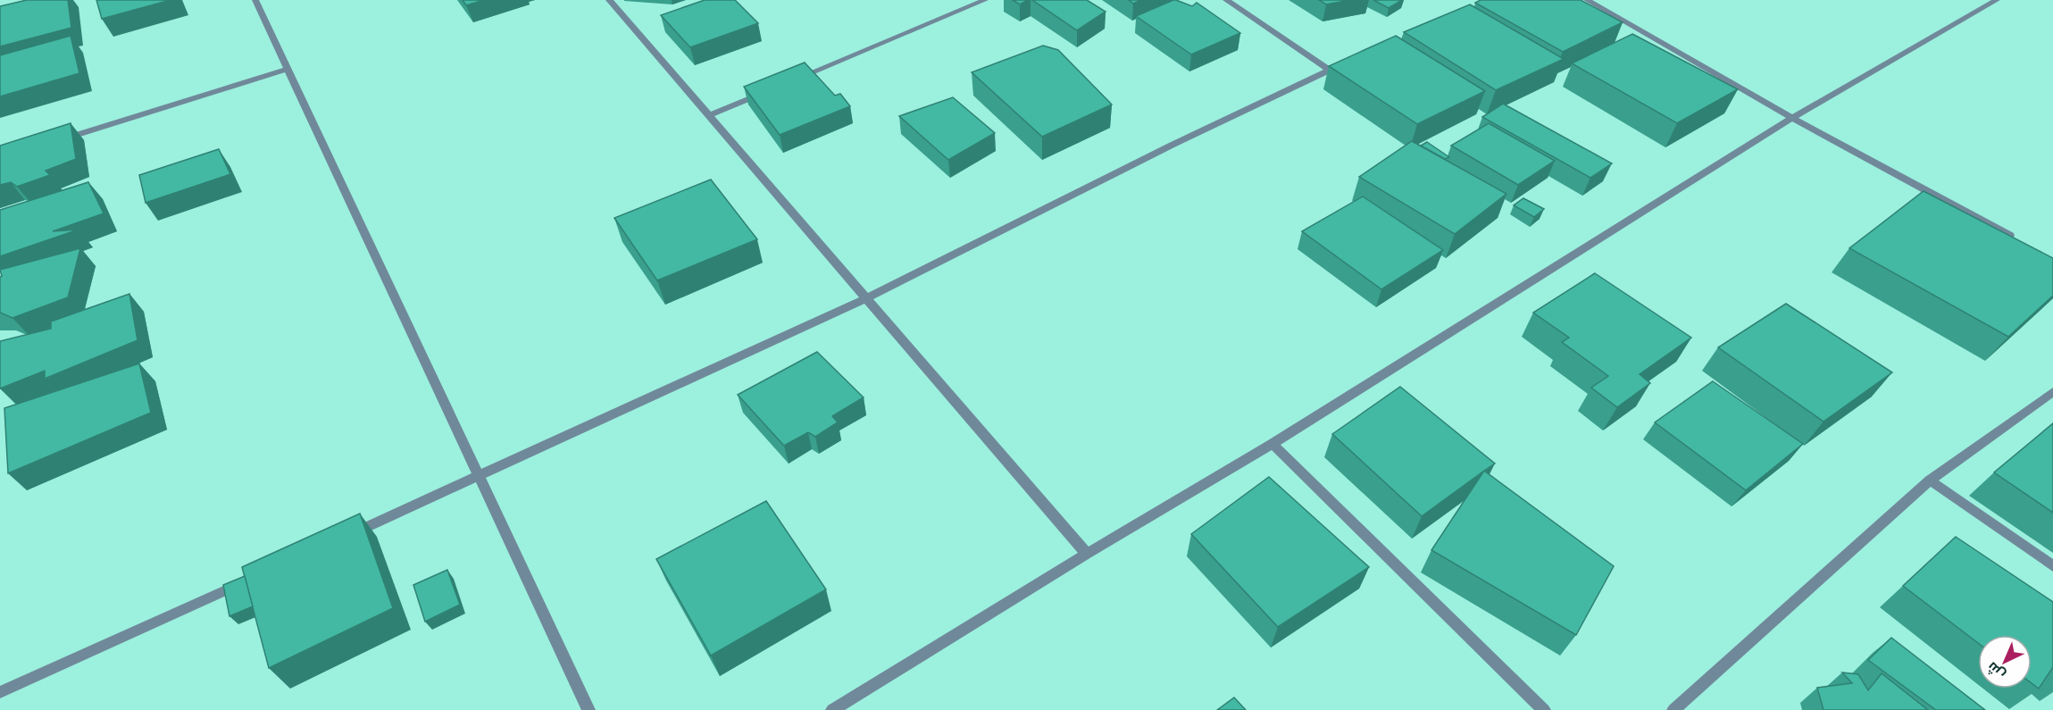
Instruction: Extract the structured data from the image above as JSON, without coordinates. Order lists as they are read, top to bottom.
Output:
{
  "north": "bottom left"
}
